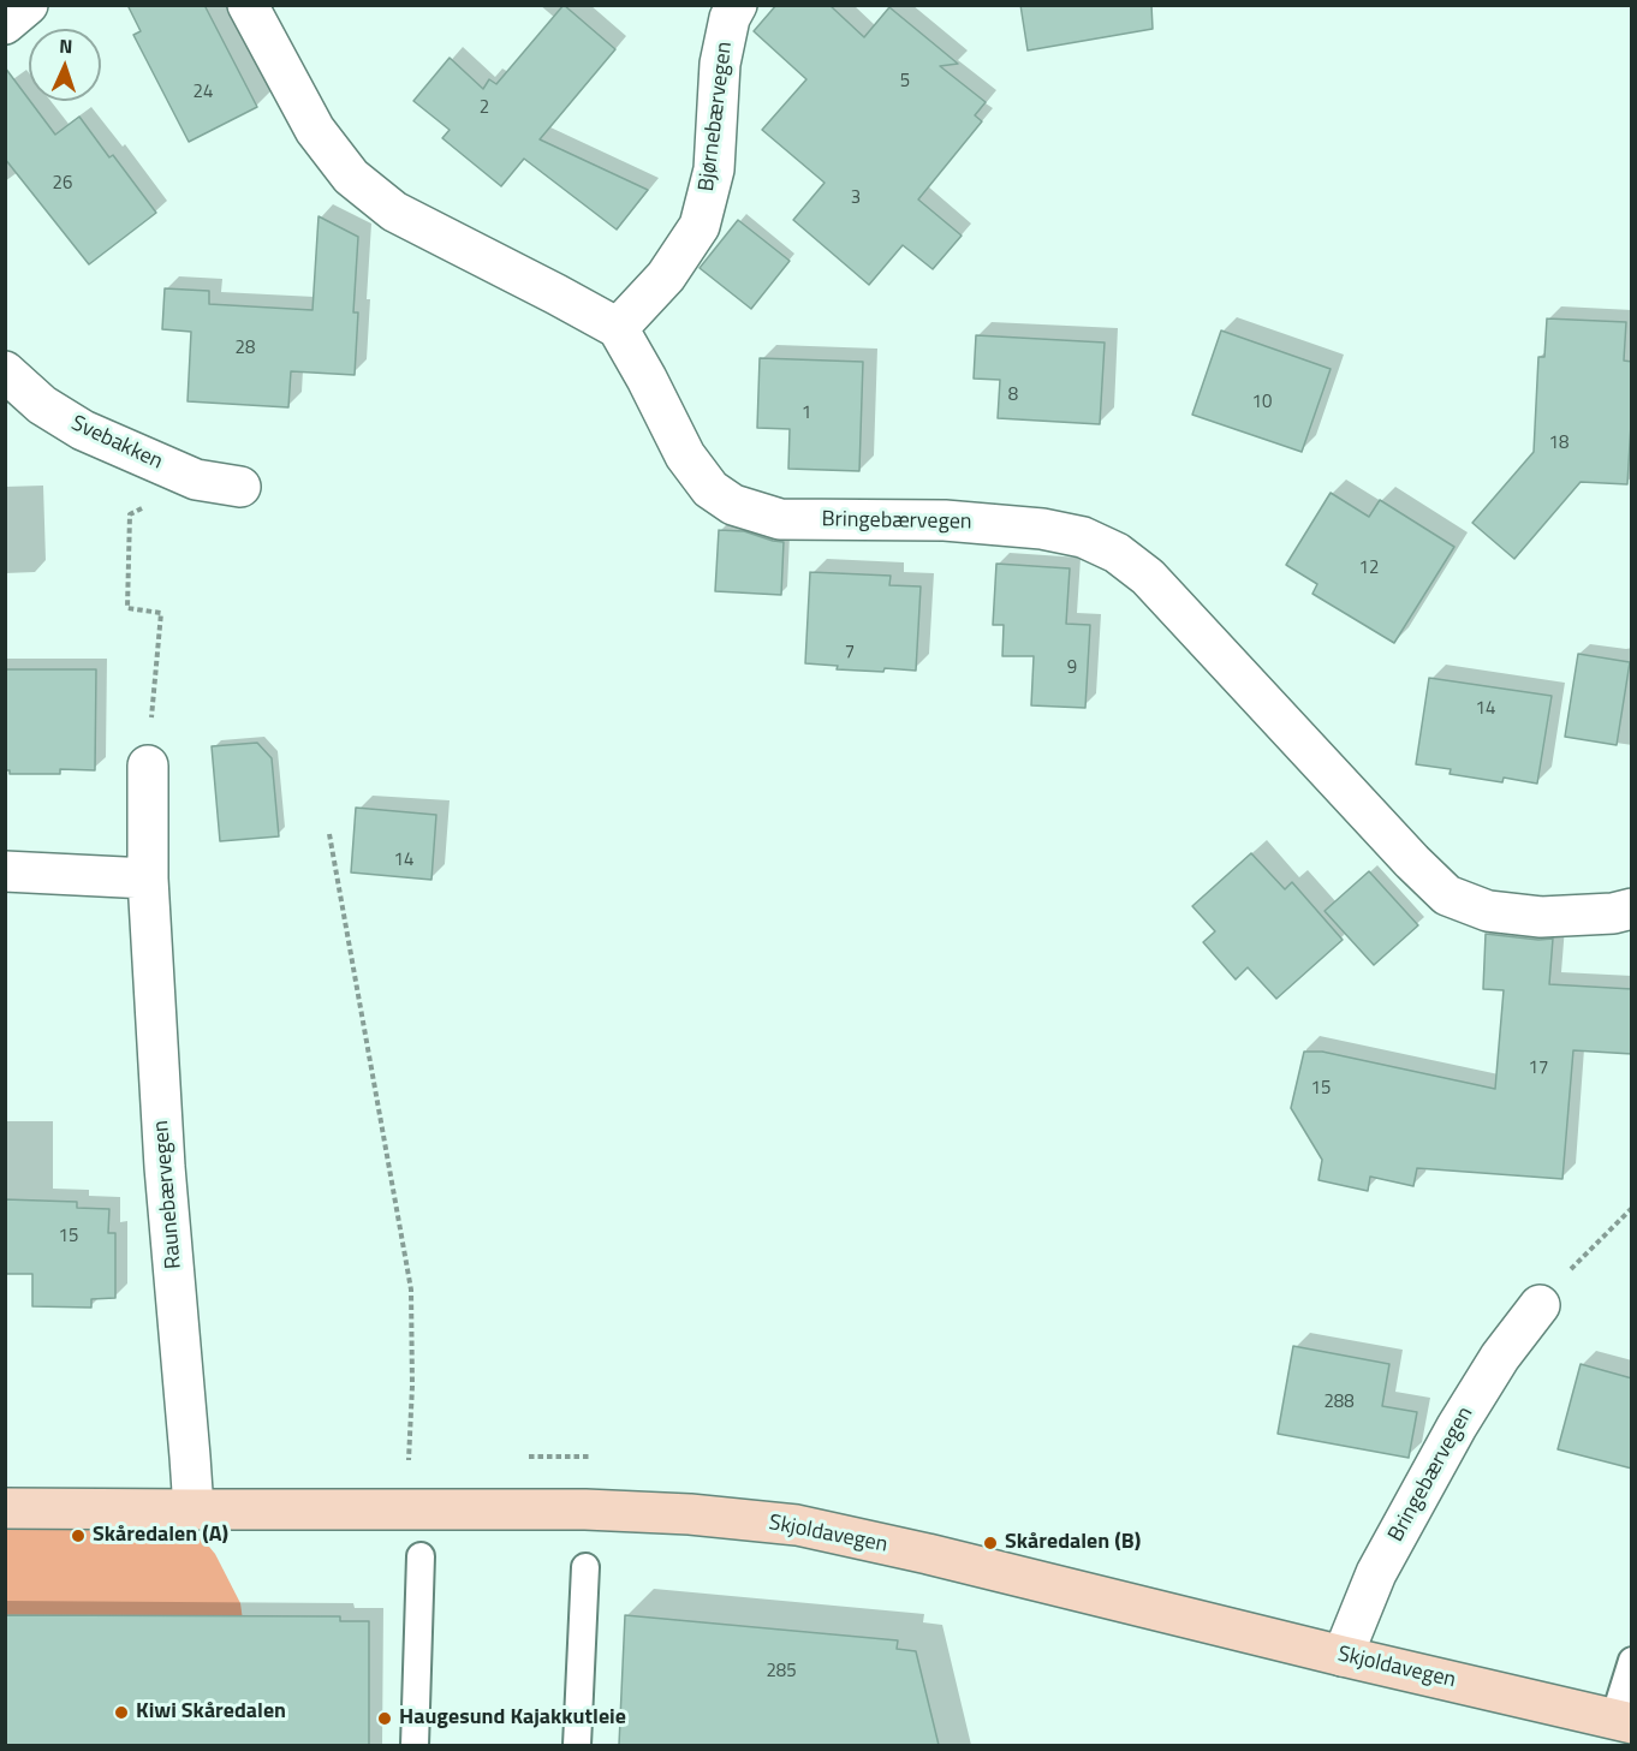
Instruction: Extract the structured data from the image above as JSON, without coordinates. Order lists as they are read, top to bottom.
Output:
{
  "streets": {
    "main road": ["Skjoldavegen"],
    "street": [
      "Bjørnebærvegen",
      "Svebakken",
      "Bringebærvegen",
      "Raunebærvegen"
    ]
  },
  "crossings": [
    ["Bjørnebærvegen", "Bringebærvegen"],
    ["Bringebærvegen", "Skjoldavegen"],
    ["Raunebærvegen", "Skjoldavegen"]
  ],
  "places": [
    "Skåredalen (A)",
    "Skåredalen (B)",
    "Kiwi Skåredalen",
    "Haugesund Kajakkutleie"
  ],
  "house_numbers": [
    "5",
    "24",
    "2",
    "26",
    "3",
    "28",
    "8",
    "10",
    "1",
    "18",
    "12",
    "7",
    "9",
    "14",
    "14",
    "17",
    "15",
    "15",
    "288",
    "285"
  ],
  "north": "top"
}
